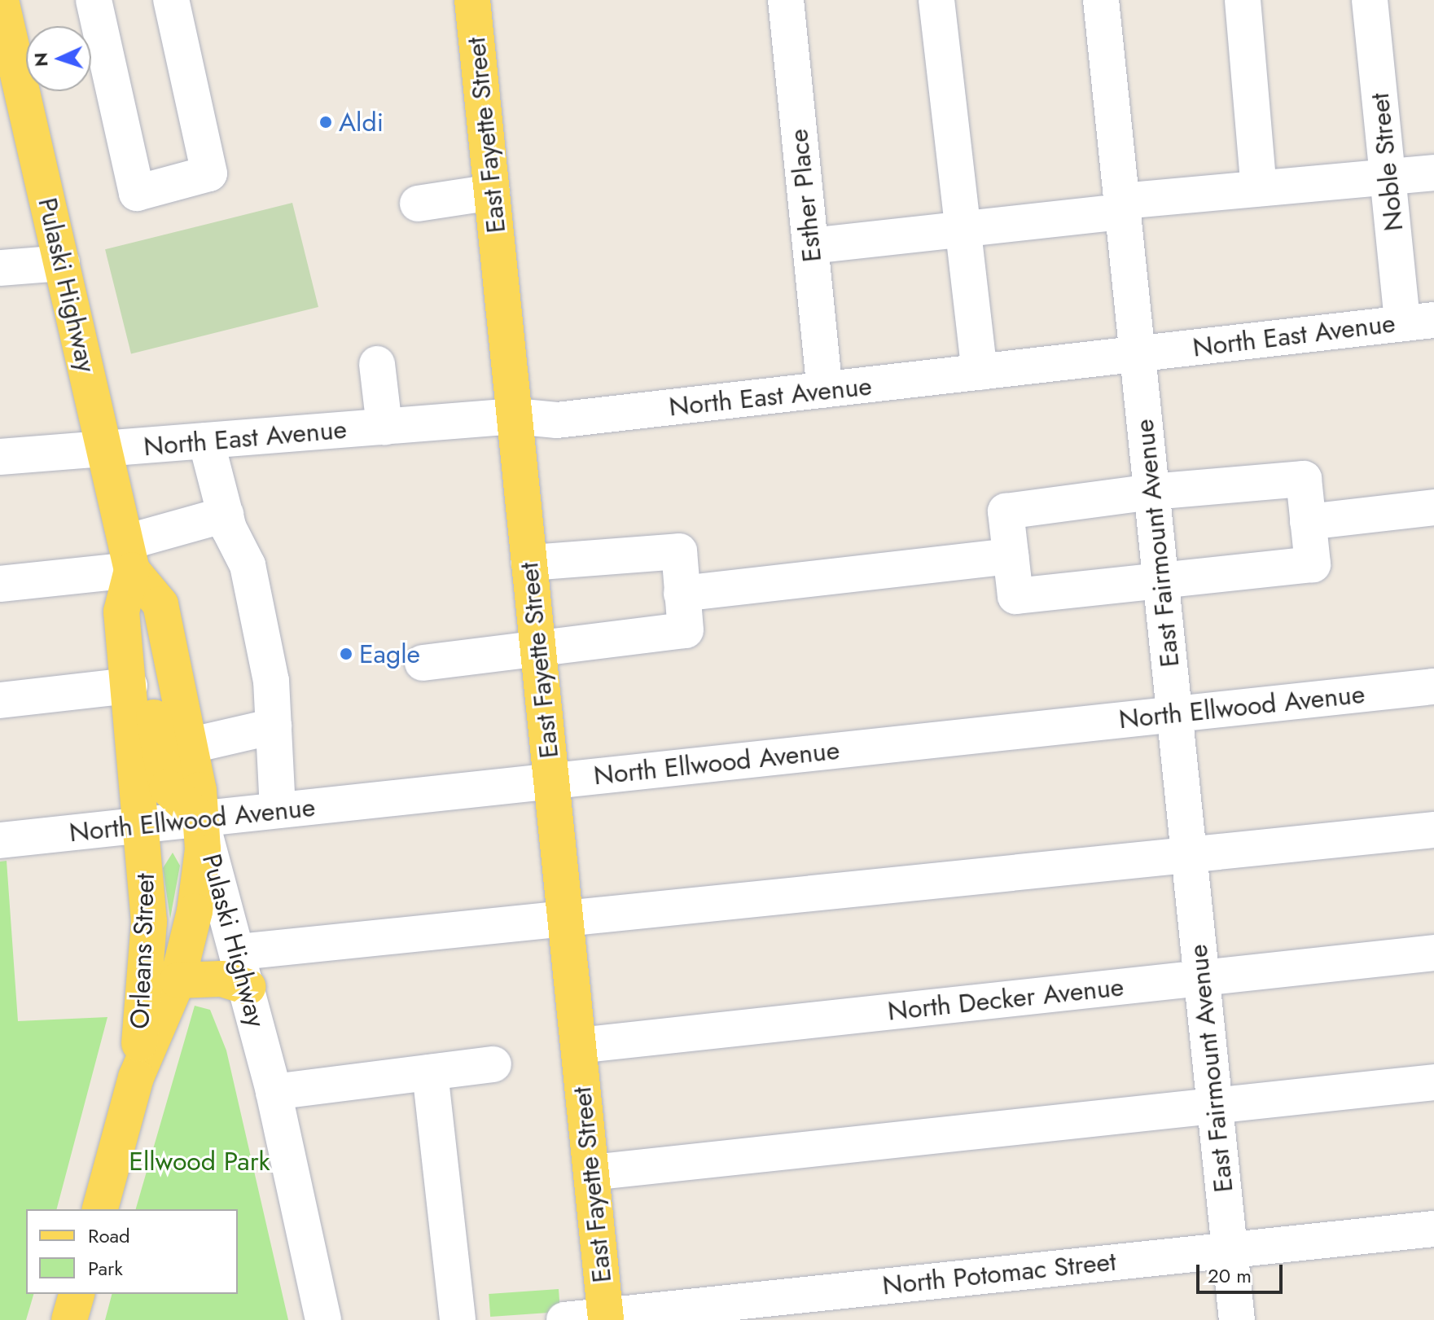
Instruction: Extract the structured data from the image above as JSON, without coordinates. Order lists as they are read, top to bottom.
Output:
{
  "streets": {
    "main road": ["East Fayette Street", "Pulaski Highway", "Orleans Street"],
    "street": [
      "Noble Street",
      "Esther Place",
      "North East Avenue",
      "East Fairmount Avenue",
      "North Ellwood Avenue",
      "North Decker Avenue",
      "North Potomac Street"
    ]
  },
  "crossings": [
    ["East Fayette Street", "North East Avenue"],
    ["East Fayette Street", "North Ellwood Avenue"],
    ["East Fayette Street", "North Decker Avenue"],
    ["East Fayette Street", "North Potomac Street"],
    ["Noble Street", "North East Avenue"],
    ["Esther Place", "North East Avenue"],
    ["Pulaski Highway", "North East Avenue"],
    ["Pulaski Highway", "North Ellwood Avenue"],
    ["Pulaski Highway", "Orleans Street"],
    ["North East Avenue", "East Fairmount Avenue"],
    ["East Fairmount Avenue", "North Ellwood Avenue"],
    ["East Fairmount Avenue", "North Decker Avenue"],
    ["East Fairmount Avenue", "North Potomac Street"],
    ["North Ellwood Avenue", "Orleans Street"]
  ],
  "parks": ["Ellwood Park"],
  "places": ["Aldi", "Eagle"],
  "legend": ["Road", "Park"],
  "scale_bar": "20 m",
  "north": "left"
}
